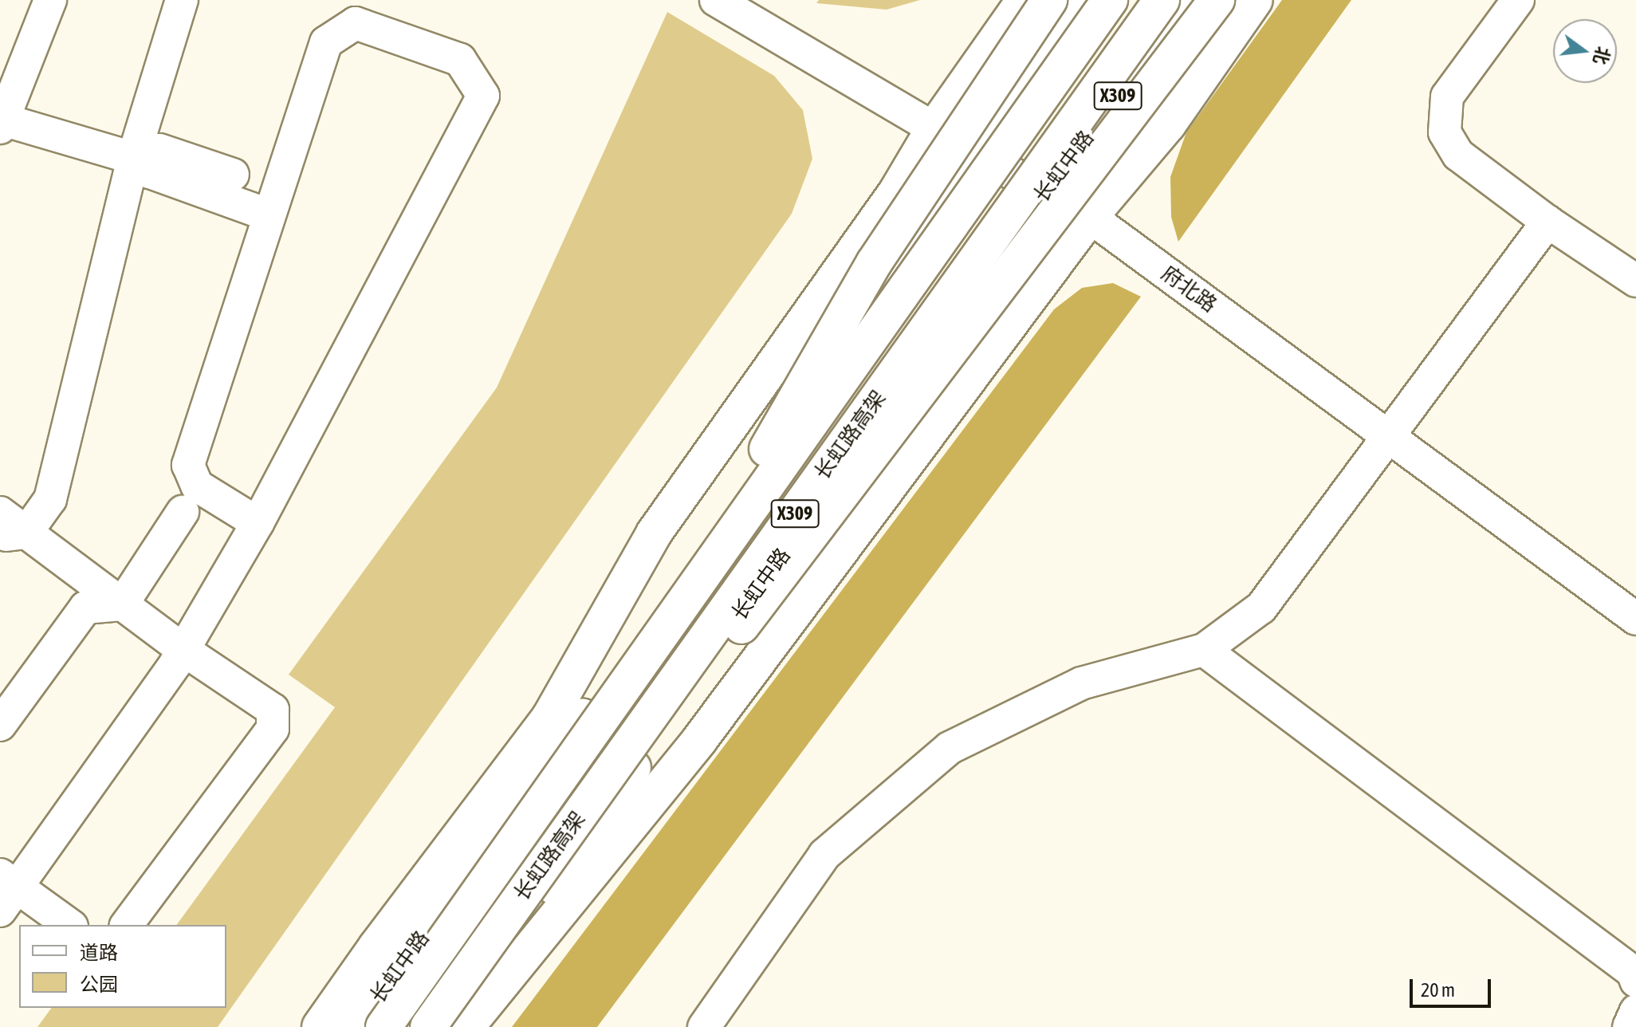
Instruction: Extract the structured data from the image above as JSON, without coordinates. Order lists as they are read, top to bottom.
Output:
{
  "streets": {
    "main road": ["X309", "长虹中路", "长虹路高架"],
    "street": ["府北路"]
  },
  "crossings": [
    ["长虹中路", "府北路"]
  ],
  "legend": ["道路", "公园"],
  "scale_bar": "20 m",
  "north": "right"
}
